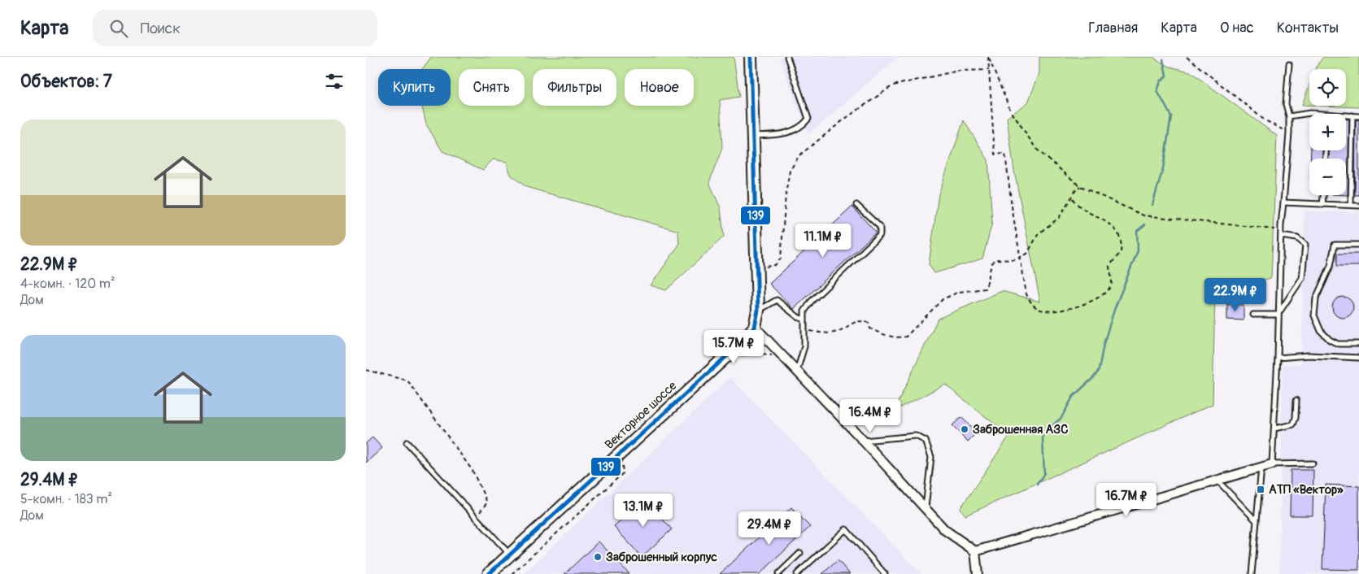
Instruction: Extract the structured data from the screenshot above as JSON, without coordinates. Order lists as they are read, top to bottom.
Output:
{
  "streets": {
    "main road": ["Векторное шоссе"]
  },
  "places": {
    "other": ["Заброшенная АЗС", "Заброшенный корпус"],
    "transit": ["АТП «Вектор»"]
  },
  "lines": ["transit line 139"],
  "page": {
    "header": "Карта",
    "search": "Поиск",
    "nav": [
      "Главная",
      "Карта",
      "О нас",
      "Контакты"
    ],
    "heading": "Объектов: 7",
    "map_buttons": ["+", "−"],
    "chip": [
      "Купить",
      "Снять",
      "Фильтры",
      "Новое"
    ],
    "list": [
      {
        "name": "22.9M ₽",
        "note": "4-комн. · 120 m² · Дом"
      },
      {
        "name": "29.4M ₽",
        "note": "5-комн. · 183 m² · Дом"
      }
    ],
    "price": [
      "11.1M ₽",
      "22.9M ₽",
      "15.7M ₽",
      "16.4M ₽",
      "16.7M ₽",
      "13.1M ₽",
      "29.4M ₽"
    ]
  }
}
